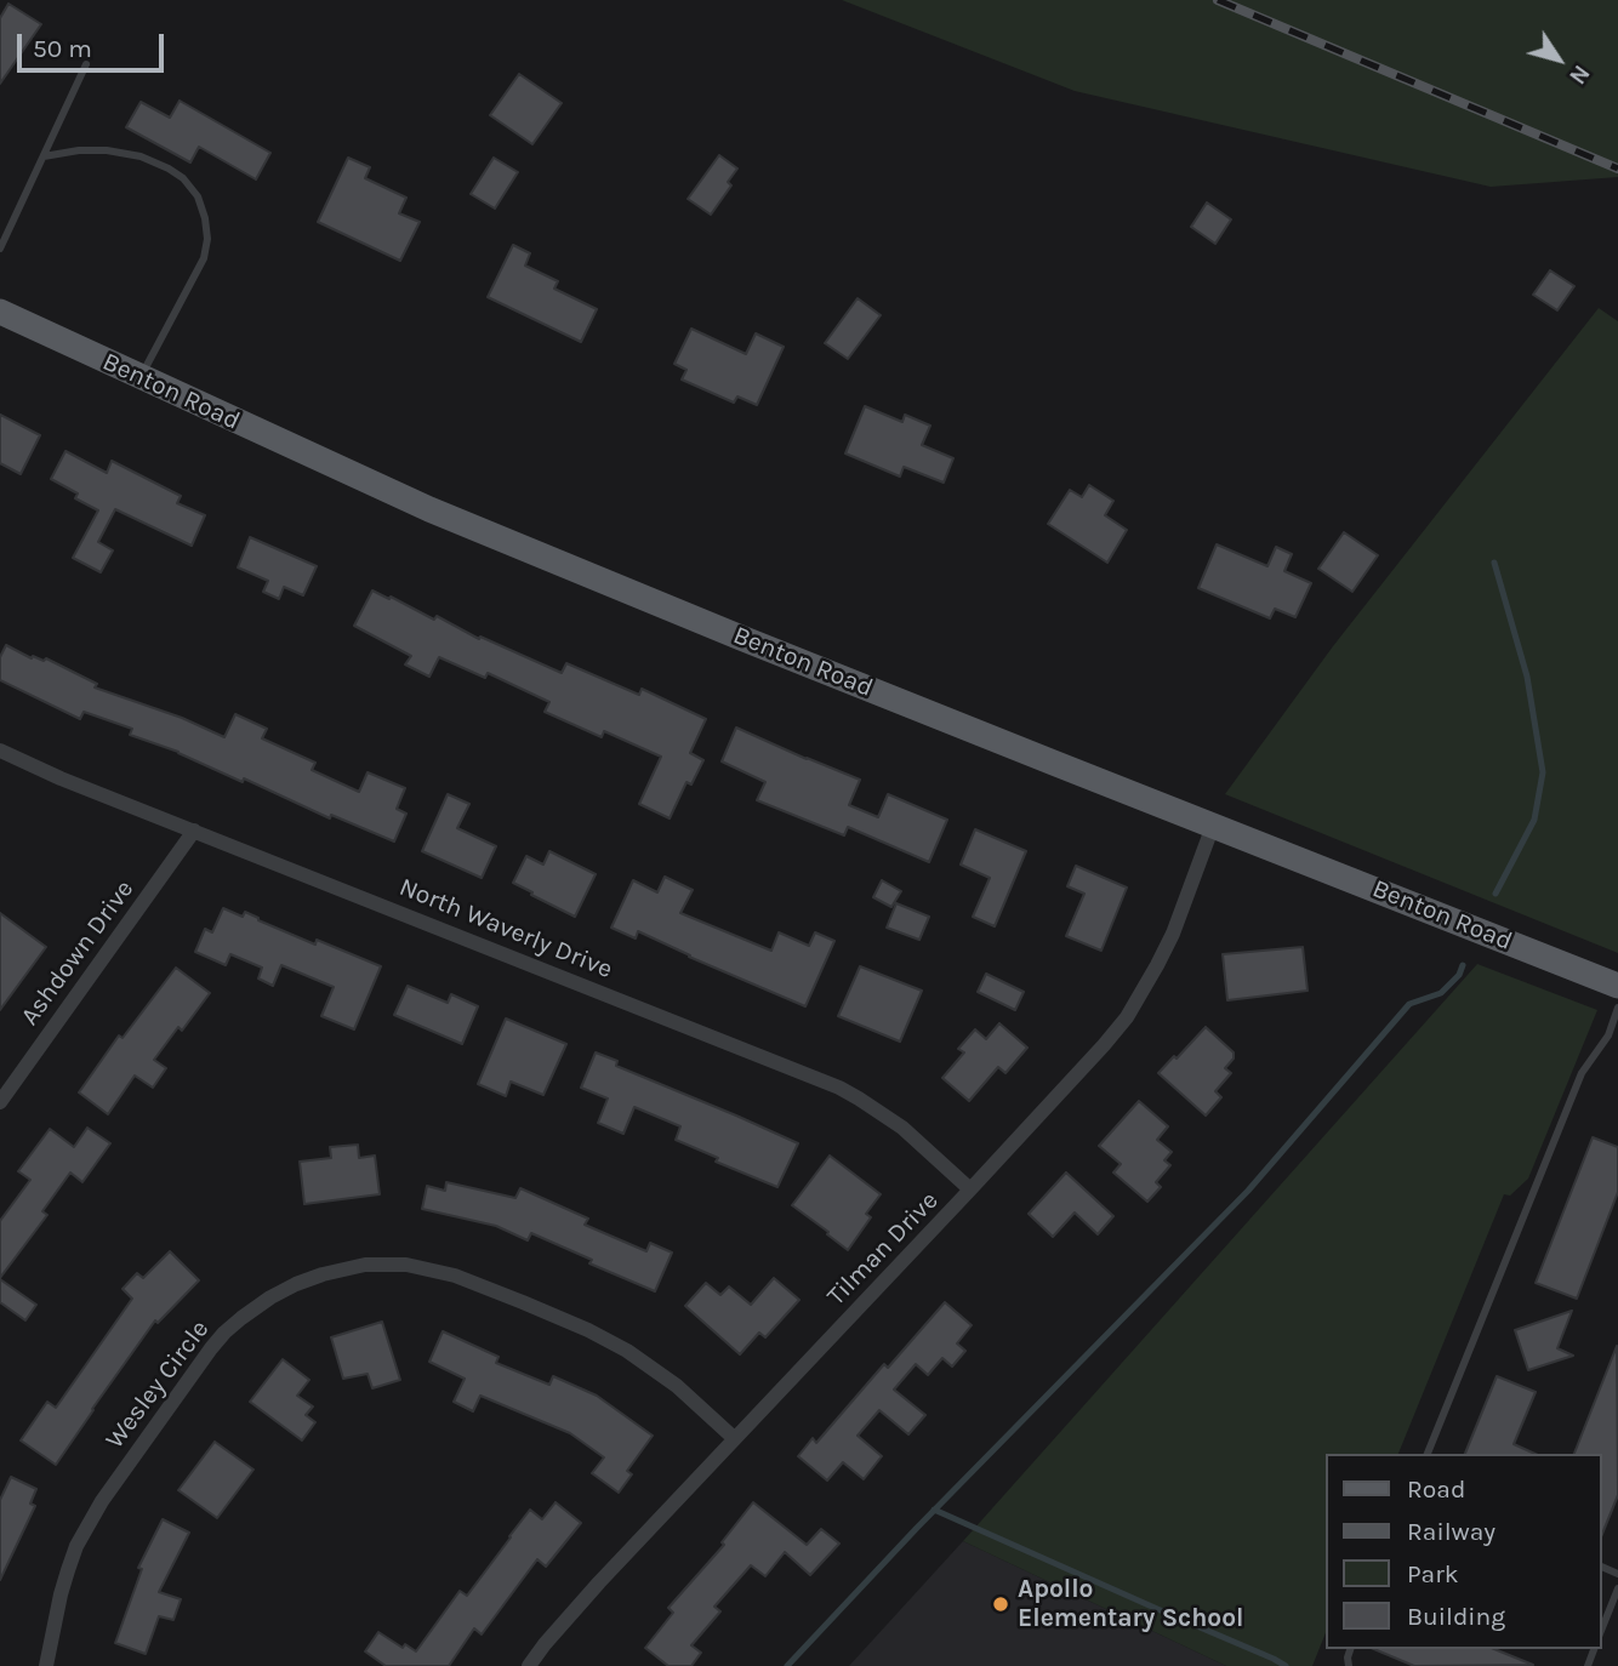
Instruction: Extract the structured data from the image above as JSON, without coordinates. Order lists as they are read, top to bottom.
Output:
{
  "streets": {
    "main road": ["Benton Road"],
    "street": [
      "North Waverly Drive",
      "Ashdown Drive",
      "Tilman Drive",
      "Wesley Circle"
    ]
  },
  "crossings": [
    ["Benton Road", "Tilman Drive"],
    ["North Waverly Drive", "Ashdown Drive"],
    ["North Waverly Drive", "Tilman Drive"],
    ["Tilman Drive", "Wesley Circle"]
  ],
  "places": ["Apollo Elementary School"],
  "legend": [
    "Road",
    "Railway",
    "Park",
    "Building"
  ],
  "scale_bar": "50 m",
  "north": "bottom right"
}
